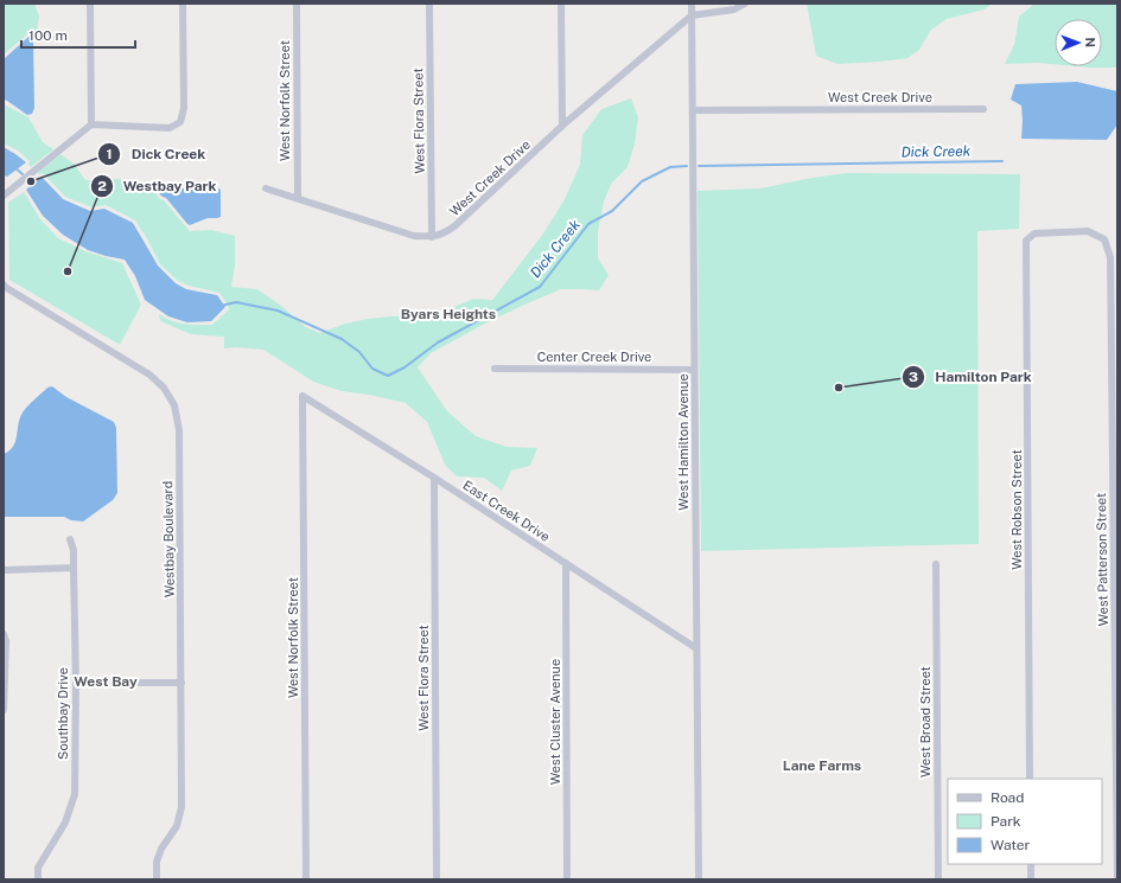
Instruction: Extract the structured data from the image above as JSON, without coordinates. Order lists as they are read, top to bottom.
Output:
{
  "streets": {
    "street": [
      "West Creek Drive",
      "West Norfolk Street",
      "West Flora Street",
      "Center Creek Drive",
      "West Hamilton Avenue",
      "West Robson Street",
      "East Creek Drive",
      "Westbay Boulevard",
      "West Patterson Street",
      "Southbay Drive",
      "West Cluster Avenue",
      "West Broad Street"
    ]
  },
  "crossings": [
    ["West Creek Drive", "West Flora Street"],
    ["West Creek Drive", "West Hamilton Avenue"],
    ["West Norfolk Street", "East Creek Drive"],
    ["West Flora Street", "East Creek Drive"],
    ["Center Creek Drive", "West Hamilton Avenue"],
    ["West Hamilton Avenue", "East Creek Drive"],
    ["West Robson Street", "West Patterson Street"],
    ["East Creek Drive", "West Cluster Avenue"]
  ],
  "districts": ["Byars Heights", "West Bay", "Lane Farms"],
  "water": ["Dick Creek"],
  "places": ["Dick Creek", "Westbay Park", "Hamilton Park"],
  "legend": ["Road", "Park", "Water"],
  "scale_bar": "100 m",
  "north": "right"
}
